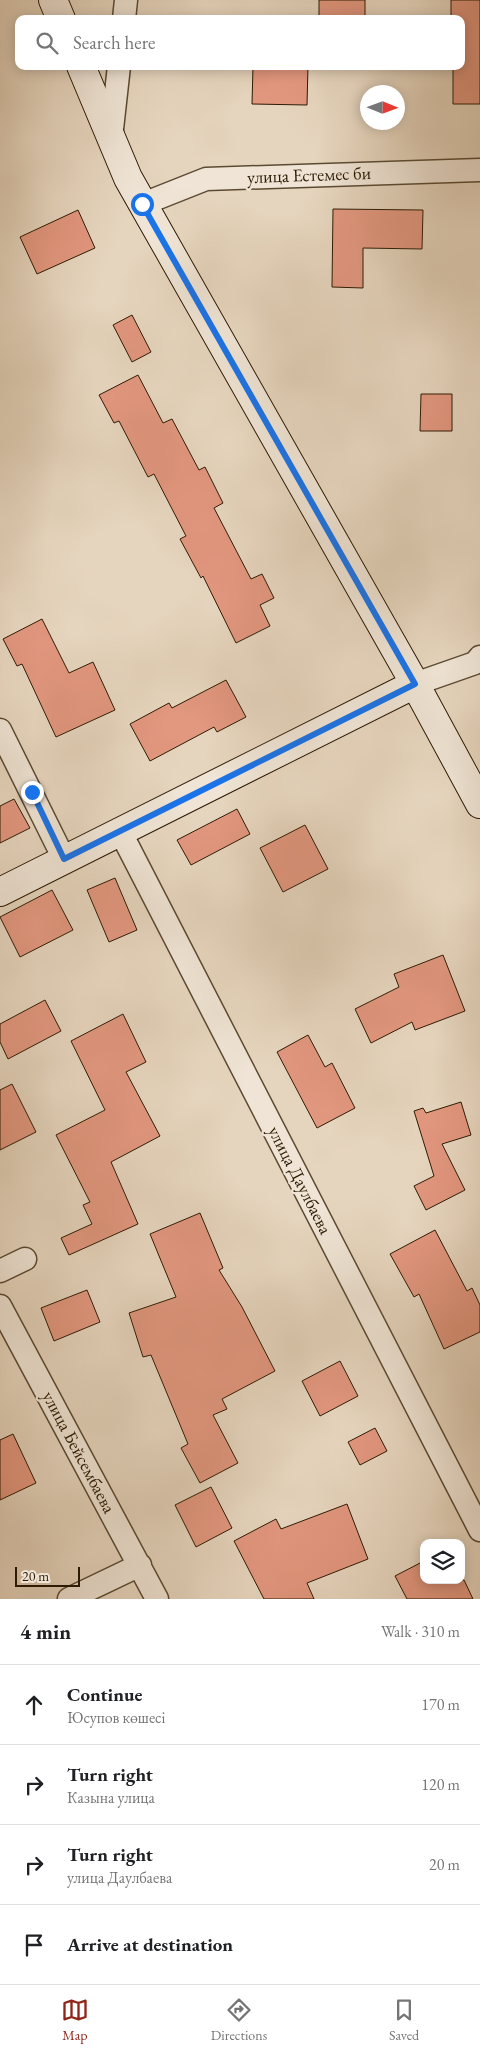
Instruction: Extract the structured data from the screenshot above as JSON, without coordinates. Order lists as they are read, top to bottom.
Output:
{
  "streets": {
    "street": ["улица Естемес би", "улица Даулбаева", "улица Бейсембаева"]
  },
  "scale_bar": "20 m",
  "north": "right",
  "page": {
    "search": "Search here",
    "scale": "20 m",
    "heading": ["4 min", "Walk · 310 m"],
    "list": [
      ["Continue", "Юсупов көшесі", "170 m"],
      ["Turn right", "Казына улица", "120 m"],
      ["Turn right", "улица Даулбаева", "20 m"],
      "Arrive at destination"
    ],
    "nav": ["Map", "Directions", "Saved"]
  }
}
